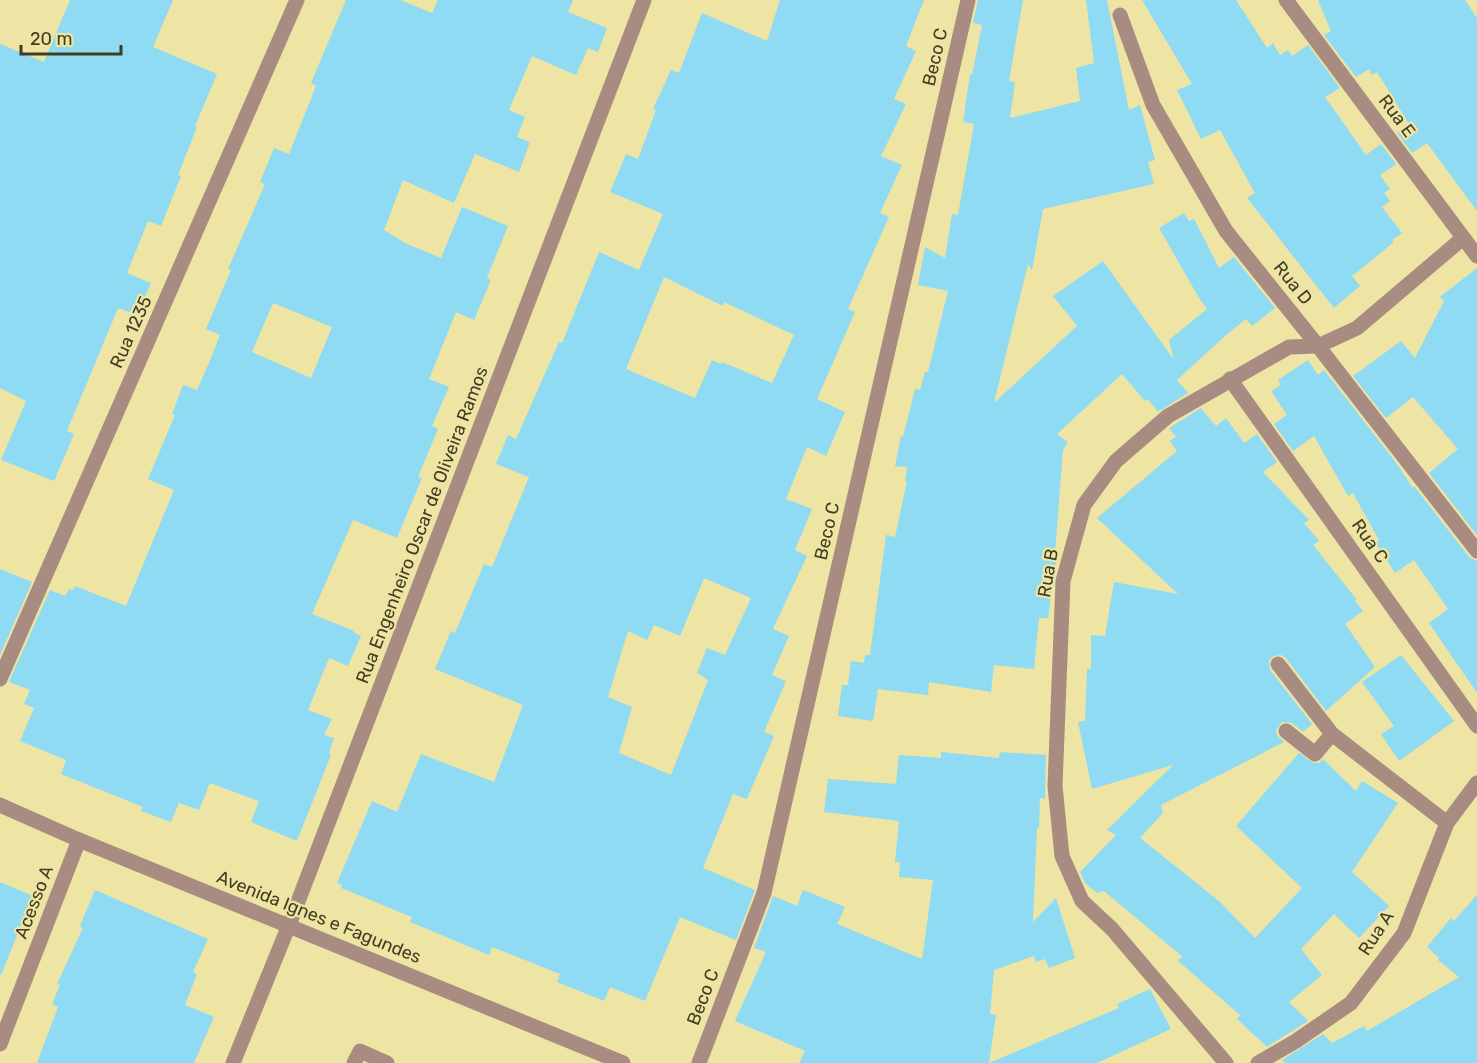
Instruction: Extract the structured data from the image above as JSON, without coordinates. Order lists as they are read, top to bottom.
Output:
{
  "streets": {
    "street": [
      "Beco C",
      "Rua E",
      "Rua D",
      "Rua 1235",
      "Rua Engenheiro Oscar de Oliveira Ramos",
      "Rua C",
      "Rua B",
      "Acesso A",
      "Avenida Ignes e Fagundes",
      "Rua A"
    ]
  },
  "crossings": [
    ["Rua E", "Rua B"],
    ["Rua D", "Rua B"],
    ["Rua Engenheiro Oscar de Oliveira Ramos", "Avenida Ignes e Fagundes"],
    ["Rua C", "Rua B"],
    ["Acesso A", "Avenida Ignes e Fagundes"]
  ],
  "scale_bar": "20 m"
}
